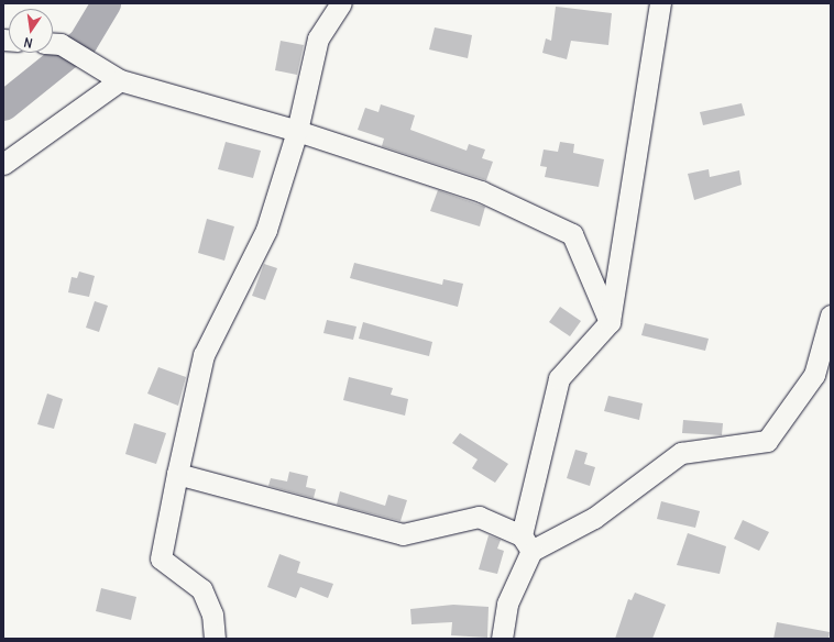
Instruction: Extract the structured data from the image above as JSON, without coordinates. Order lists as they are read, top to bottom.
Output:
{
  "north": "bottom"
}
